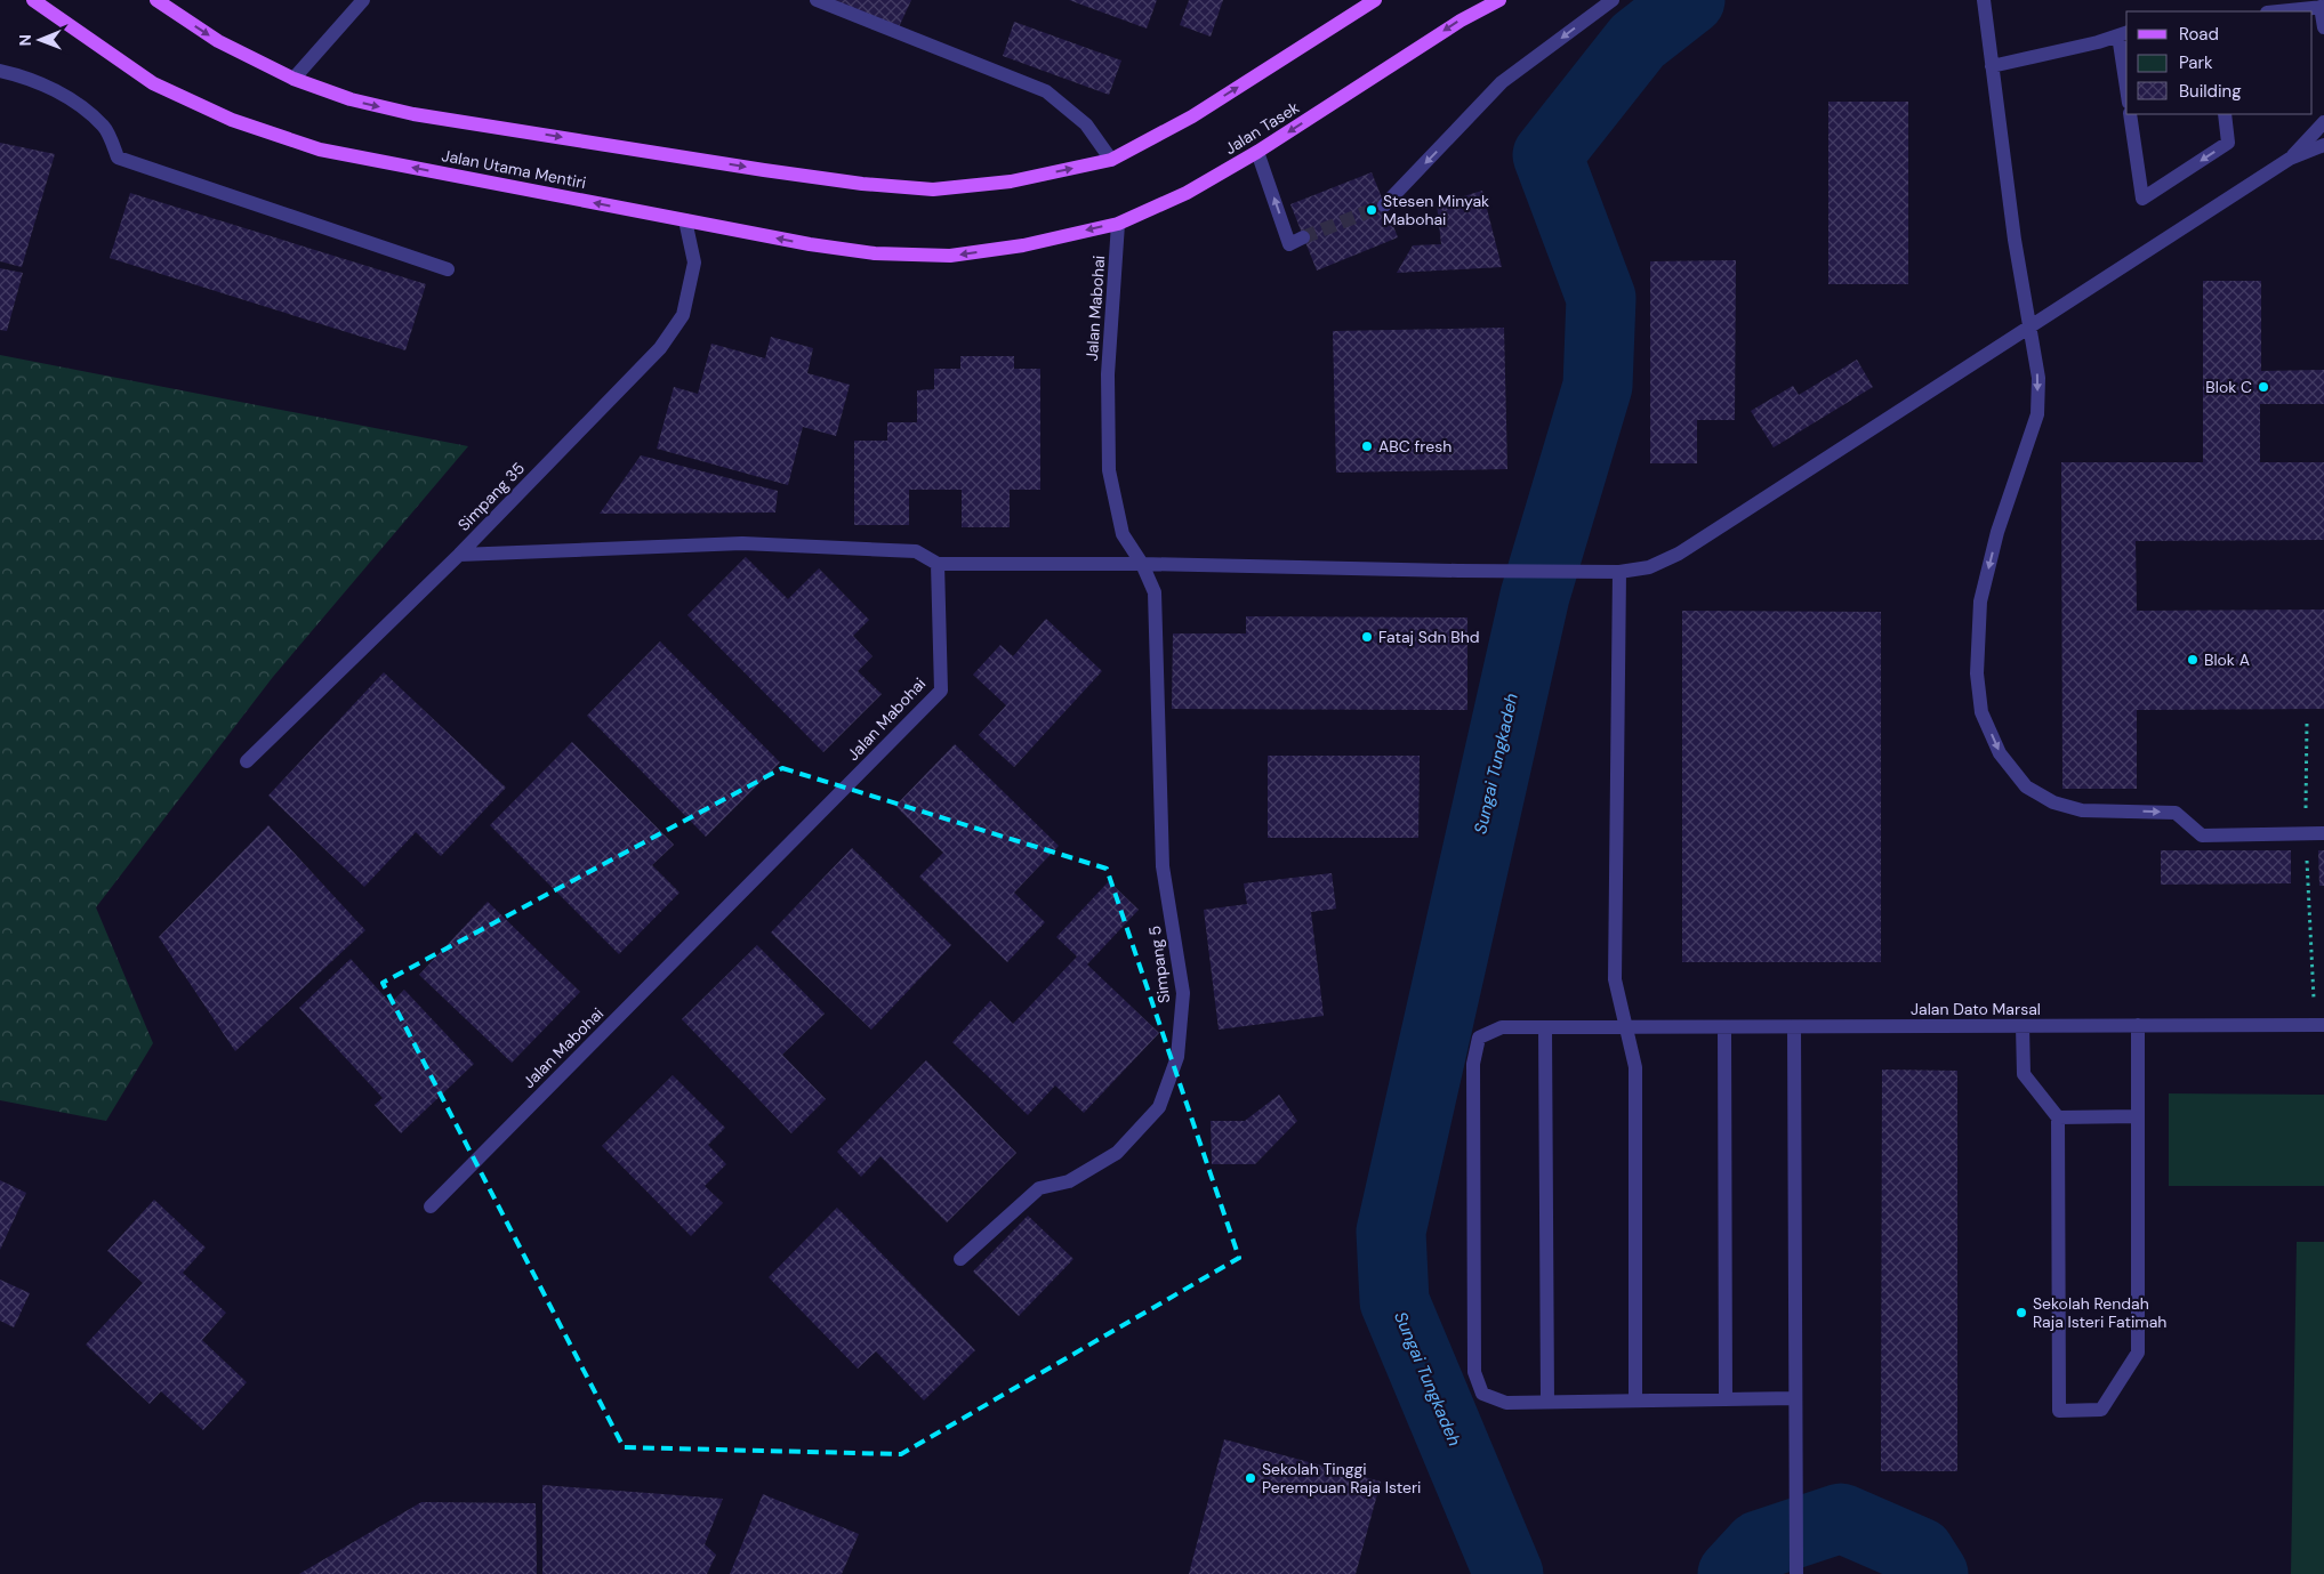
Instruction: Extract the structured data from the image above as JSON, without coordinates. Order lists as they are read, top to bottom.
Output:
{
  "streets": {
    "main road": ["Jalan Tasek", "Jalan Utama Mentiri"],
    "street": [
      "Jalan Mabohai",
      "Simpang 35",
      "Simpang 5",
      "Jalan Dato Marsal"
    ]
  },
  "crossings": [
    ["Jalan Tasek", "Jalan Utama Mentiri"],
    ["Jalan Tasek", "Jalan Mabohai"],
    ["Jalan Utama Mentiri", "Simpang 35"],
    ["Jalan Mabohai", "Simpang 5"]
  ],
  "water": ["Sungai Tungkadeh"],
  "places": [
    "Stesen Minyak Mabohai",
    "Blok C",
    "ABC fresh",
    "Fataj Sdn Bhd",
    "Blok A",
    "Sekolah Rendah Raja Isteri Fatimah",
    "Sekolah Tinggi Perempuan Raja Isteri"
  ],
  "legend": ["Road", "Park", "Building"],
  "north": "left"
}
